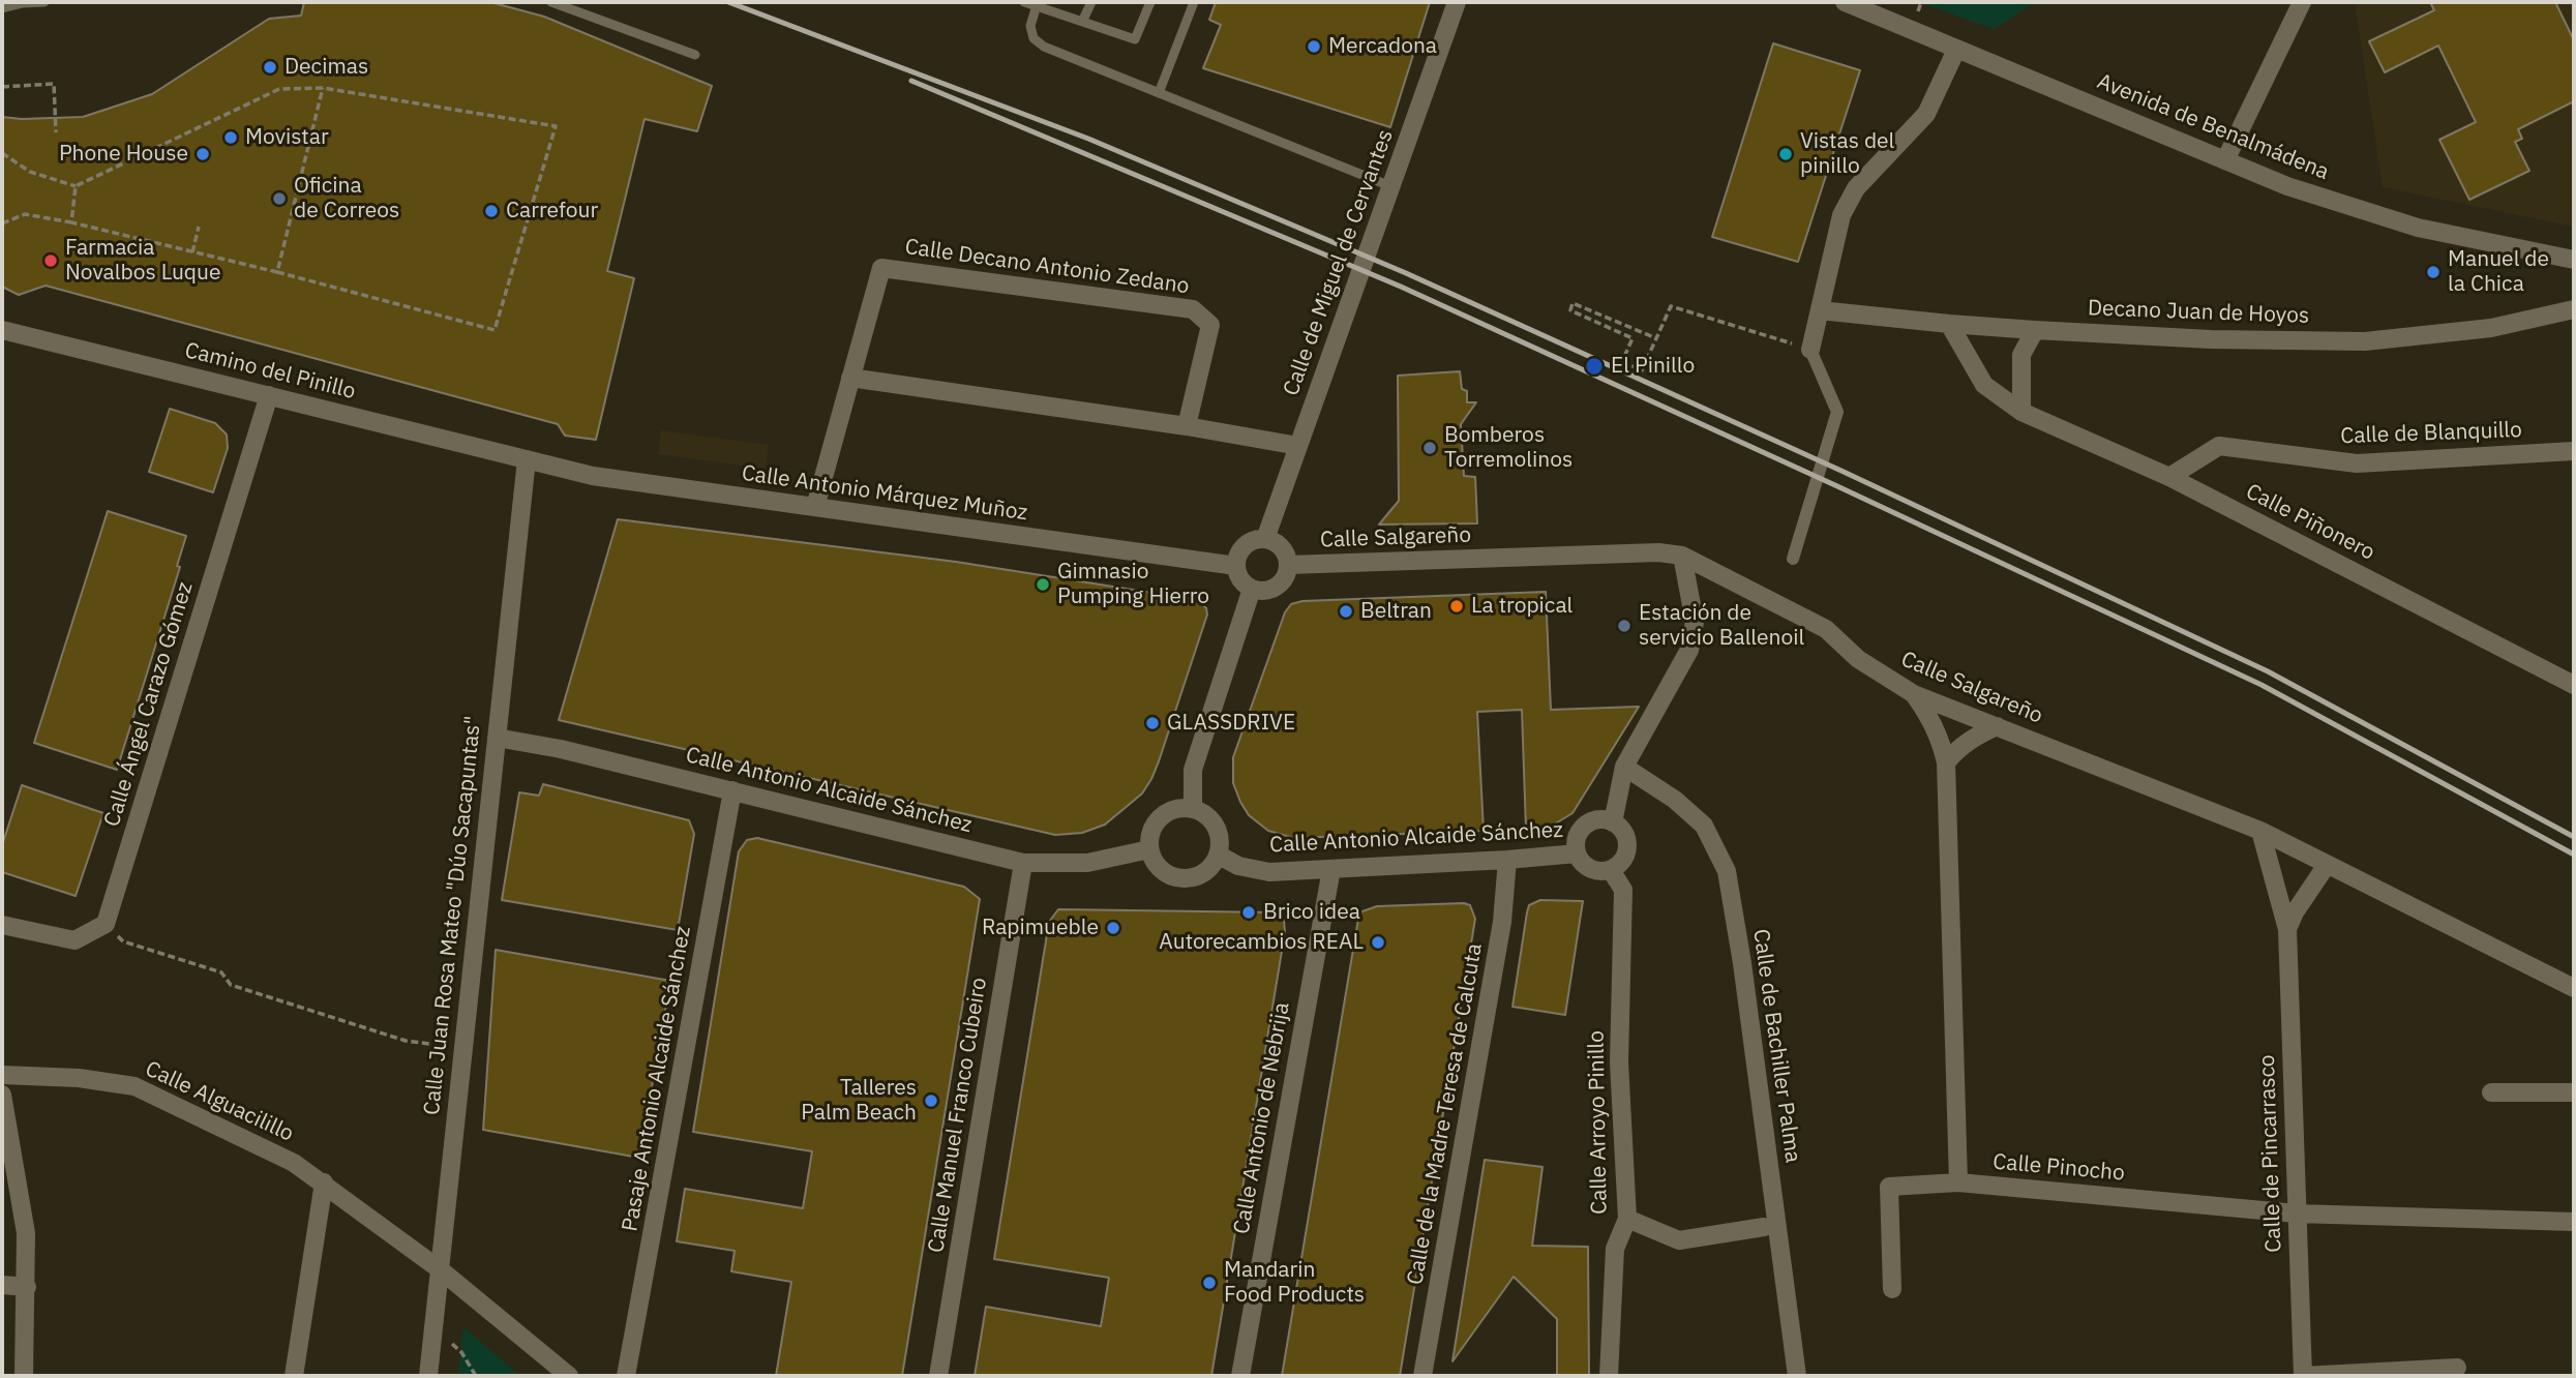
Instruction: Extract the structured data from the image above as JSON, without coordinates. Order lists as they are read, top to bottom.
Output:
{
  "streets": {
    "street": [
      "Avenida de Benalmádena",
      "Calle de Miguel de Cervantes",
      "Calle Decano Antonio Zedano",
      "Decano Juan de Hoyos",
      "Camino del Pinillo",
      "Calle de Blanquillo",
      "Calle Antonio Márquez Muñoz",
      "Calle Piñonero",
      "Calle Salgareño",
      "Calle Ángel Carazo Gómez",
      "Calle Antonio Alcaide Sánchez",
      "Calle Juan Rosa Mateo \"Dúo Sacapuntas\"",
      "Calle de Bachiller Palma",
      "Pasaje Antonio Alcaide Sánchez",
      "Calle Alguacilillo",
      "Calle de la Madre Teresa de Calcuta",
      "Calle Manuel Franco Cubeiro",
      "Calle Antonio de Nebrija",
      "Calle Arroyo Pinillo",
      "Calle de Pincarrasco",
      "Calle Pinocho"
    ]
  },
  "crossings": [
    ["Calle de Miguel de Cervantes", "Calle Antonio Márquez Muñoz"],
    ["Calle de Miguel de Cervantes", "Calle Salgareño"],
    ["Calle Decano Antonio Zedano", "Calle Antonio Márquez Muñoz"],
    ["Decano Juan de Hoyos", "Calle Piñonero"],
    ["Camino del Pinillo", "Calle Antonio Márquez Muñoz"],
    ["Camino del Pinillo", "Calle Ángel Carazo Gómez"],
    ["Camino del Pinillo", "Calle Juan Rosa Mateo \"Dúo Sacapuntas\""],
    ["Calle de Blanquillo", "Calle Piñonero"],
    ["Calle Antonio Márquez Muñoz", "Calle Salgareño"],
    ["Calle Antonio Márquez Muñoz", "Calle Juan Rosa Mateo \"Dúo Sacapuntas\""],
    ["Calle Salgareño", "Calle de Pincarrasco"],
    ["Calle Antonio Alcaide Sánchez", "Calle Juan Rosa Mateo \"Dúo Sacapuntas\""],
    ["Calle Antonio Alcaide Sánchez", "Pasaje Antonio Alcaide Sánchez"],
    ["Calle Antonio Alcaide Sánchez", "Calle de la Madre Teresa de Calcuta"],
    ["Calle Antonio Alcaide Sánchez", "Calle Manuel Franco Cubeiro"],
    ["Calle Antonio Alcaide Sánchez", "Calle Antonio de Nebrija"],
    ["Calle Antonio Alcaide Sánchez", "Calle Arroyo Pinillo"],
    ["Calle Juan Rosa Mateo \"Dúo Sacapuntas\"", "Calle Alguacilillo"],
    ["Calle de Pincarrasco", "Calle Pinocho"]
  ],
  "places": [
    "Mercadona",
    "Decimas",
    "Movistar",
    "Phone House",
    "Vistas del pinillo",
    "Oficina de Correos",
    "Carrefour",
    "Farmacia Novalbos Luque",
    "Manuel de la Chica",
    "El Pinillo",
    "Bomberos Torremolinos",
    "Gimnasio Pumping Hierro",
    "La tropical",
    "Beltran",
    "Estación de servicio Ballenoil",
    "GLASSDRIVE",
    "Brico idea",
    "Rapimueble",
    "Autorecambios REAL",
    "Talleres Palm Beach",
    "Mandarin Food Products"
  ]
}
